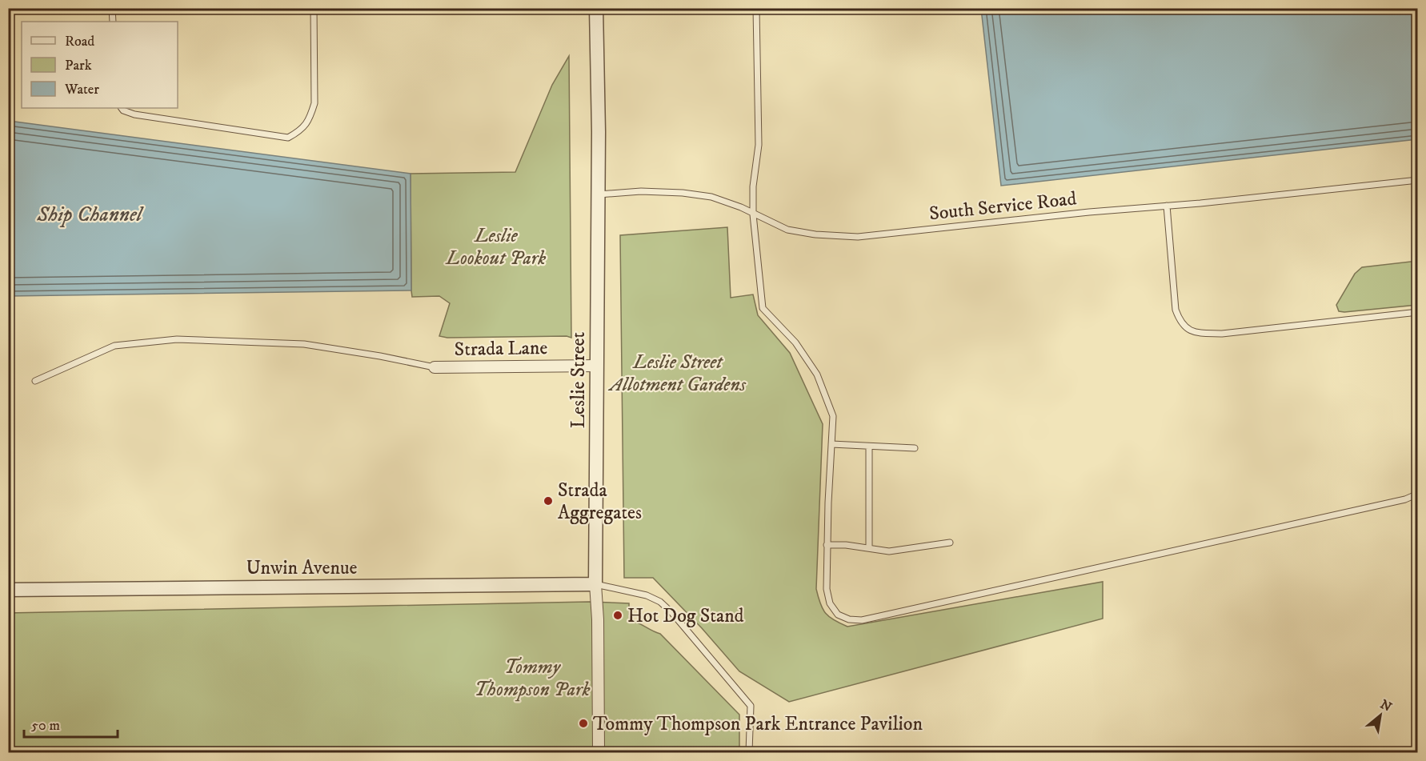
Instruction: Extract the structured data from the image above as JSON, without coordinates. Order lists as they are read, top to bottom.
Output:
{
  "streets": {
    "street": ["Strada Lane", "Leslie Street", "Unwin Avenue"],
    "lane": ["South Service Road"]
  },
  "crossings": [
    ["South Service Road", "Leslie Street"],
    ["Strada Lane", "Leslie Street"],
    ["Leslie Street", "Unwin Avenue"]
  ],
  "water": ["Ship Channel"],
  "parks": ["Leslie Lookout Park", "Leslie Street Allotment Gardens", "Tommy Thompson Park"],
  "places": ["Strada Aggregates", "Hot Dog Stand", "Tommy Thompson Park Entrance Pavilion"],
  "legend": ["Road", "Park", "Water"],
  "scale_bar": "50 m",
  "north": "top right"
}
